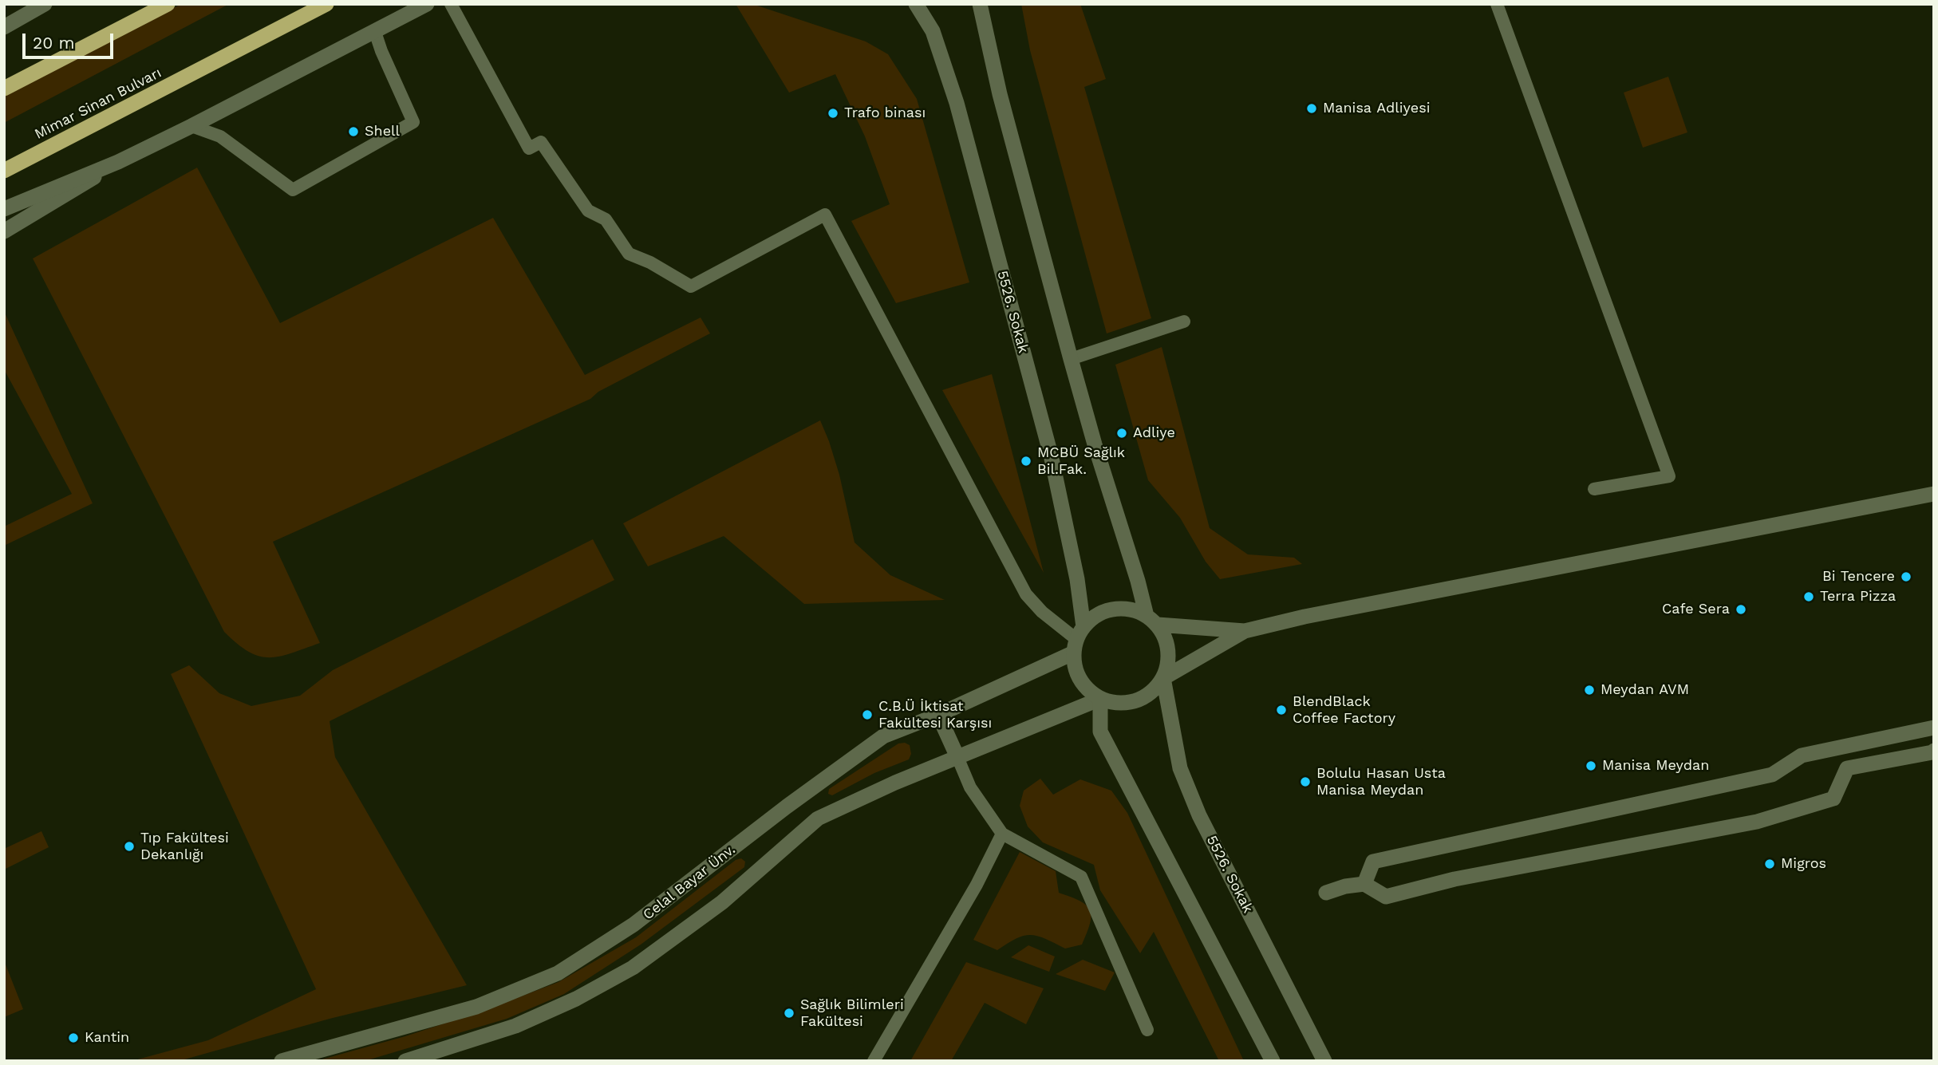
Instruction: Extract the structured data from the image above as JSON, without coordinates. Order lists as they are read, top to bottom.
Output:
{
  "streets": {
    "highway": ["Mimar Sinan Bulvarı"],
    "street": ["5526. Sokak", "Celal Bayar Ünv."]
  },
  "crossings": [
    ["5526. Sokak", "Celal Bayar Ünv."]
  ],
  "places": [
    "Manisa Adliyesi",
    "Trafo binası",
    "Shell",
    "Adliye",
    "MCBÜ Sağlık Bil.Fak.",
    "Bi Tencere",
    "Terra Pizza",
    "Cafe Sera",
    "Meydan AVM",
    "BlendBlack Coffee Factory",
    "C.B.Ü İktisat Fakültesi Karşısı",
    "Manisa Meydan",
    "Bolulu Hasan Usta Manisa Meydan",
    "Tıp Fakültesi Dekanlığı",
    "Migros",
    "Sağlık Bilimleri Fakültesi",
    "Kantin"
  ],
  "scale_bar": "20 m"
}
